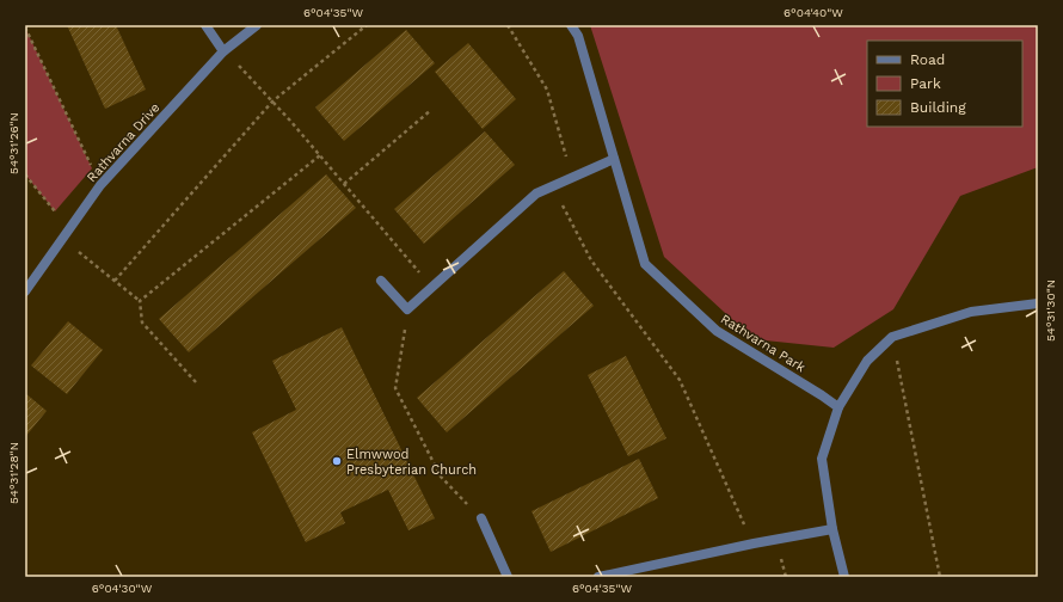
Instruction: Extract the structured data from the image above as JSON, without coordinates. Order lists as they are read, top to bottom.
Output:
{
  "streets": {
    "street": ["Rathvarna Drive", "Rathvarna Park"]
  },
  "places": ["Elmwwod Presbyterian Church"],
  "legend": ["Road", "Park", "Building"],
  "coordinates": [
    "6°04'35\"W",
    "6°04'40\"W",
    "54°31'26\"N",
    "54°31'30\"N",
    "54°31'28\"N",
    "6°04'30\"W"
  ]
}
